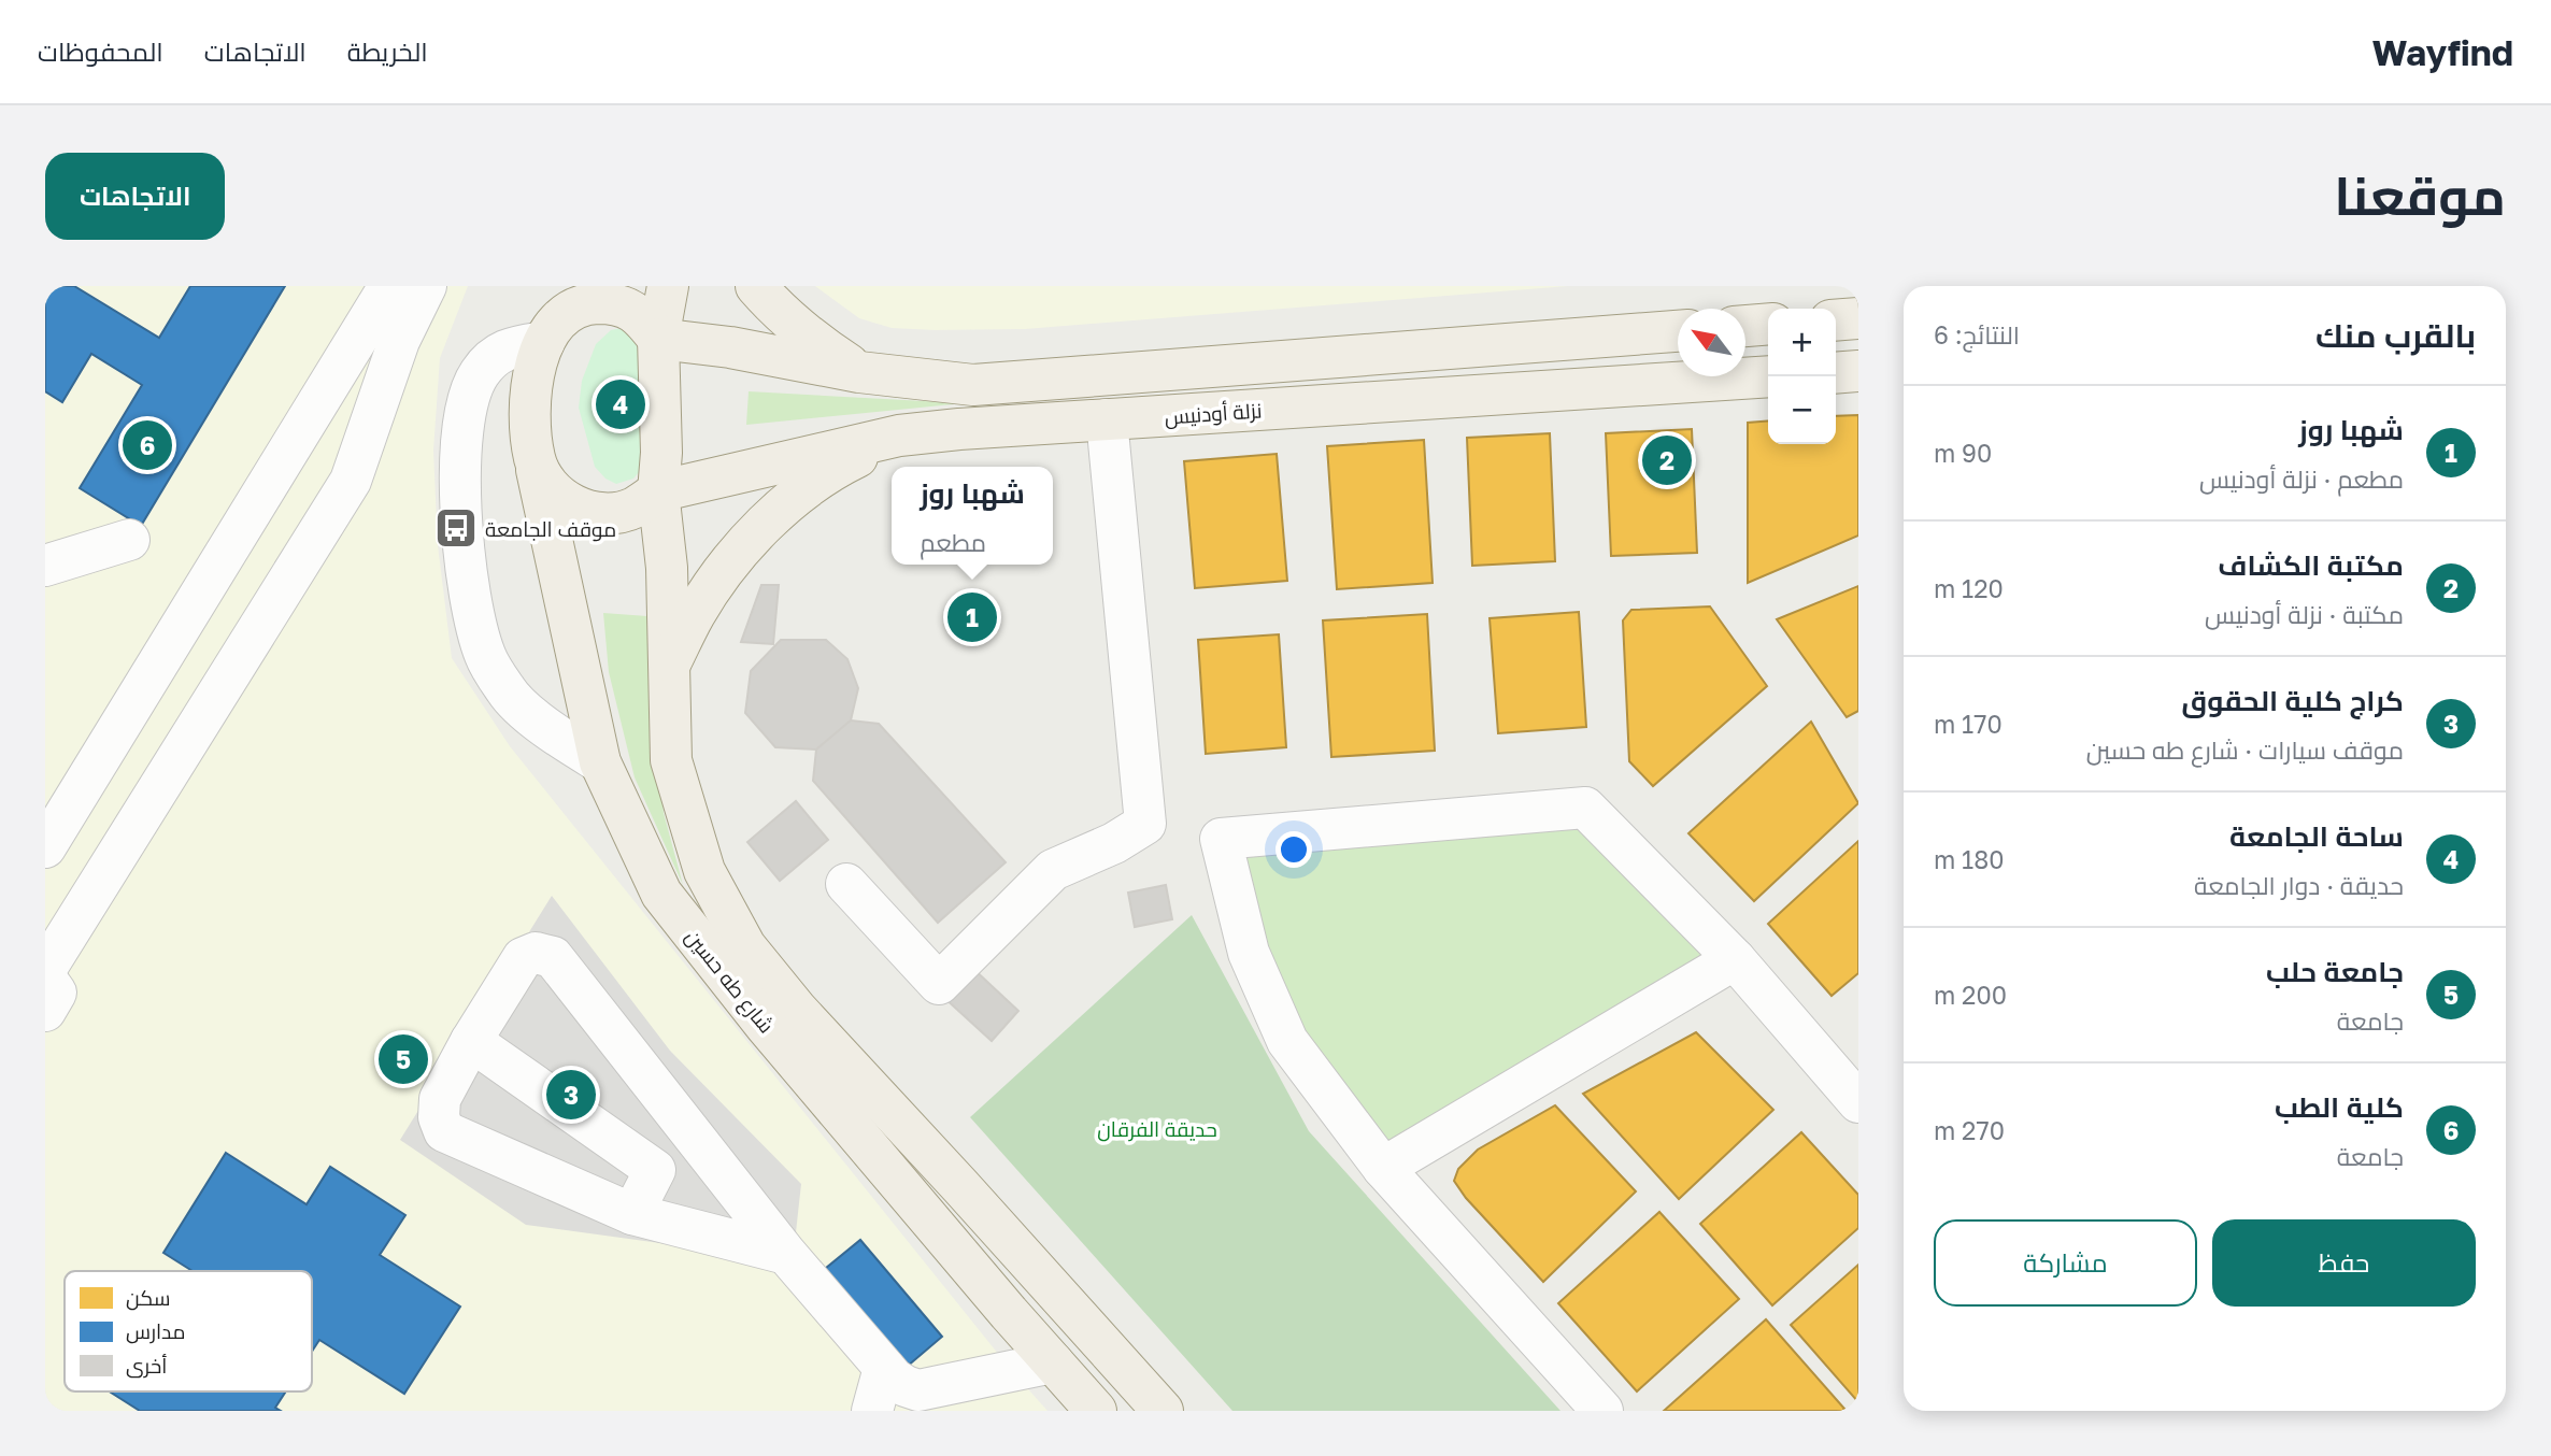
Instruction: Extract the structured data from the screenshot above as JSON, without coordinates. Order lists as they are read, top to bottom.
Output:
{
  "streets": {
    "main road": ["نزلة أودنيس", "شارع طه حسين"]
  },
  "crossings": [
    ["نزلة أودنيس", "شارع طه حسين"]
  ],
  "parks": ["حديقة الفرقان"],
  "places": {
    "bus stop": ["موقف الجامعة"]
  },
  "legend": ["سكن", "مدارس", "أخرى"],
  "north": "top left",
  "page": {
    "header": "Wayfind",
    "nav": ["الخريطة", "الاتجاهات", "المحفوظات"],
    "title": "موقعنا",
    "buttons": [
      "الاتجاهات",
      ["حفظ", "مشاركة"]
    ],
    "heading": ["بالقرب منك", "النتائج: 6"],
    "map_buttons": ["+", "−"],
    "pins": [
      "4",
      "6",
      "2",
      "1",
      "5",
      "3"
    ],
    "list": [
      {
        "mark": "1",
        "name": "شهبا روز",
        "note": "مطعم · نزلة أودنيس",
        "value": "90 m"
      },
      {
        "mark": "2",
        "name": "مكتبة الكشاف",
        "note": "مكتبة · نزلة أودنيس",
        "value": "120 m"
      },
      {
        "mark": "3",
        "name": "كراج كلية الحقوق",
        "note": "موقف سيارات · شارع طه حسين",
        "value": "170 m"
      },
      {
        "mark": "4",
        "name": "ساحة الجامعة",
        "note": "حديقة · دوار الجامعة",
        "value": "180 m"
      },
      {
        "mark": "5",
        "name": "جامعة حلب",
        "note": "جامعة",
        "value": "200 m"
      },
      {
        "mark": "6",
        "name": "كلية الطب",
        "note": "جامعة",
        "value": "270 m"
      }
    ],
    "popup": ["شهبا روز", "مطعم"]
  }
}
